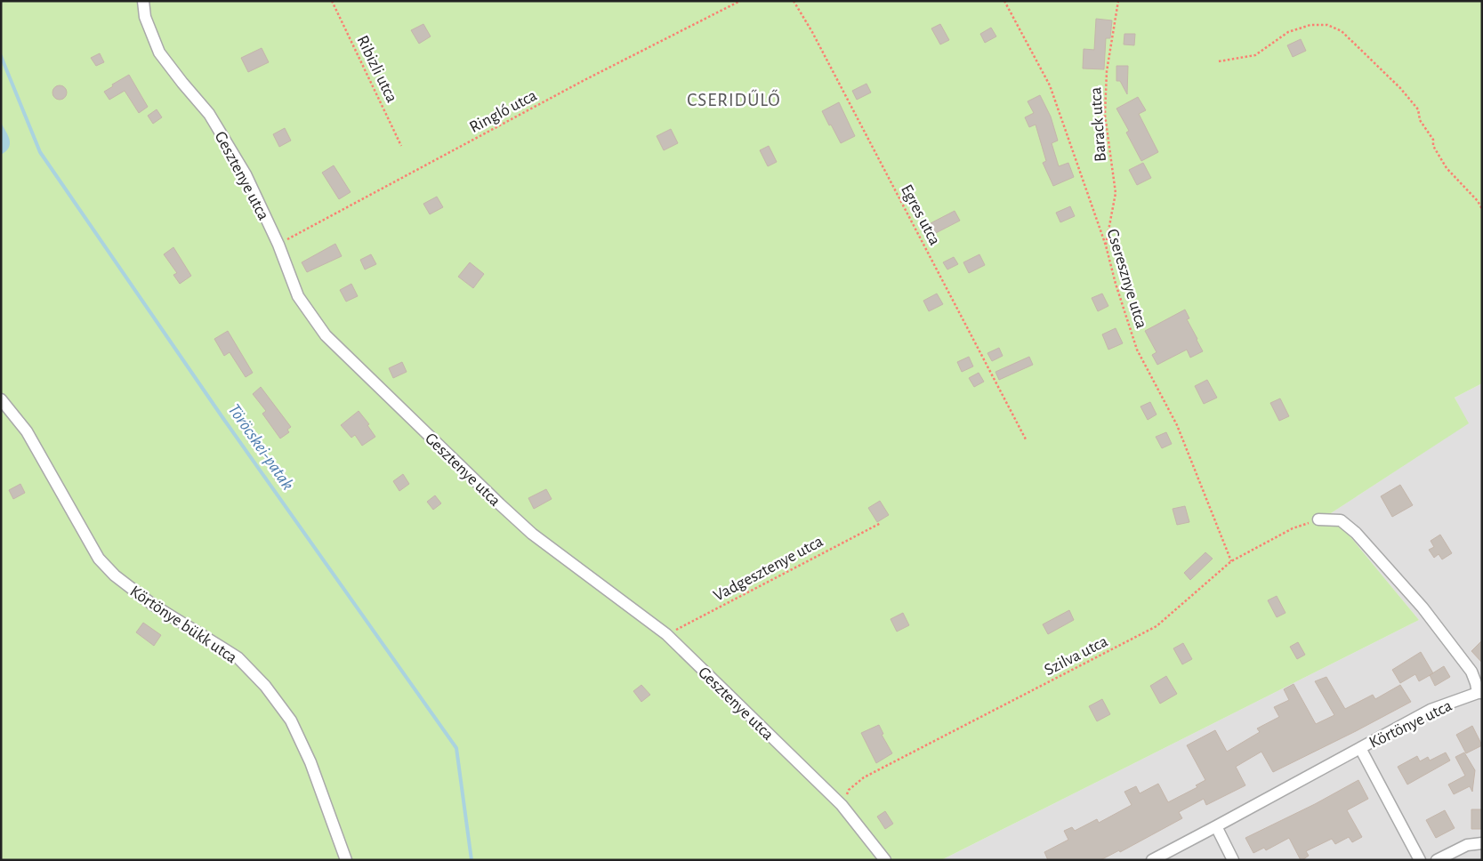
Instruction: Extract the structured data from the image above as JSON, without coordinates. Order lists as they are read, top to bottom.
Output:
{
  "streets": {
    "street": ["Gesztenye utca", "Körtönye bükk utca", "Körtönye utca"],
    "path": [
      "Ribizli utca",
      "Ringló utca",
      "Barack utca",
      "Egres utca",
      "Cseresznye utca",
      "Vadgesztenye utca",
      "Szilva utca"
    ]
  },
  "crossings": [
    ["Ringló utca", "Gesztenye utca"],
    ["Barack utca", "Cseresznye utca"],
    ["Gesztenye utca", "Vadgesztenye utca"],
    ["Gesztenye utca", "Szilva utca"],
    ["Cseresznye utca", "Szilva utca"],
    ["Szilva utca", "Körtönye utca"]
  ],
  "districts": ["CSERIDŰLŐ"],
  "water": ["Töröcskei-patak"]
}
